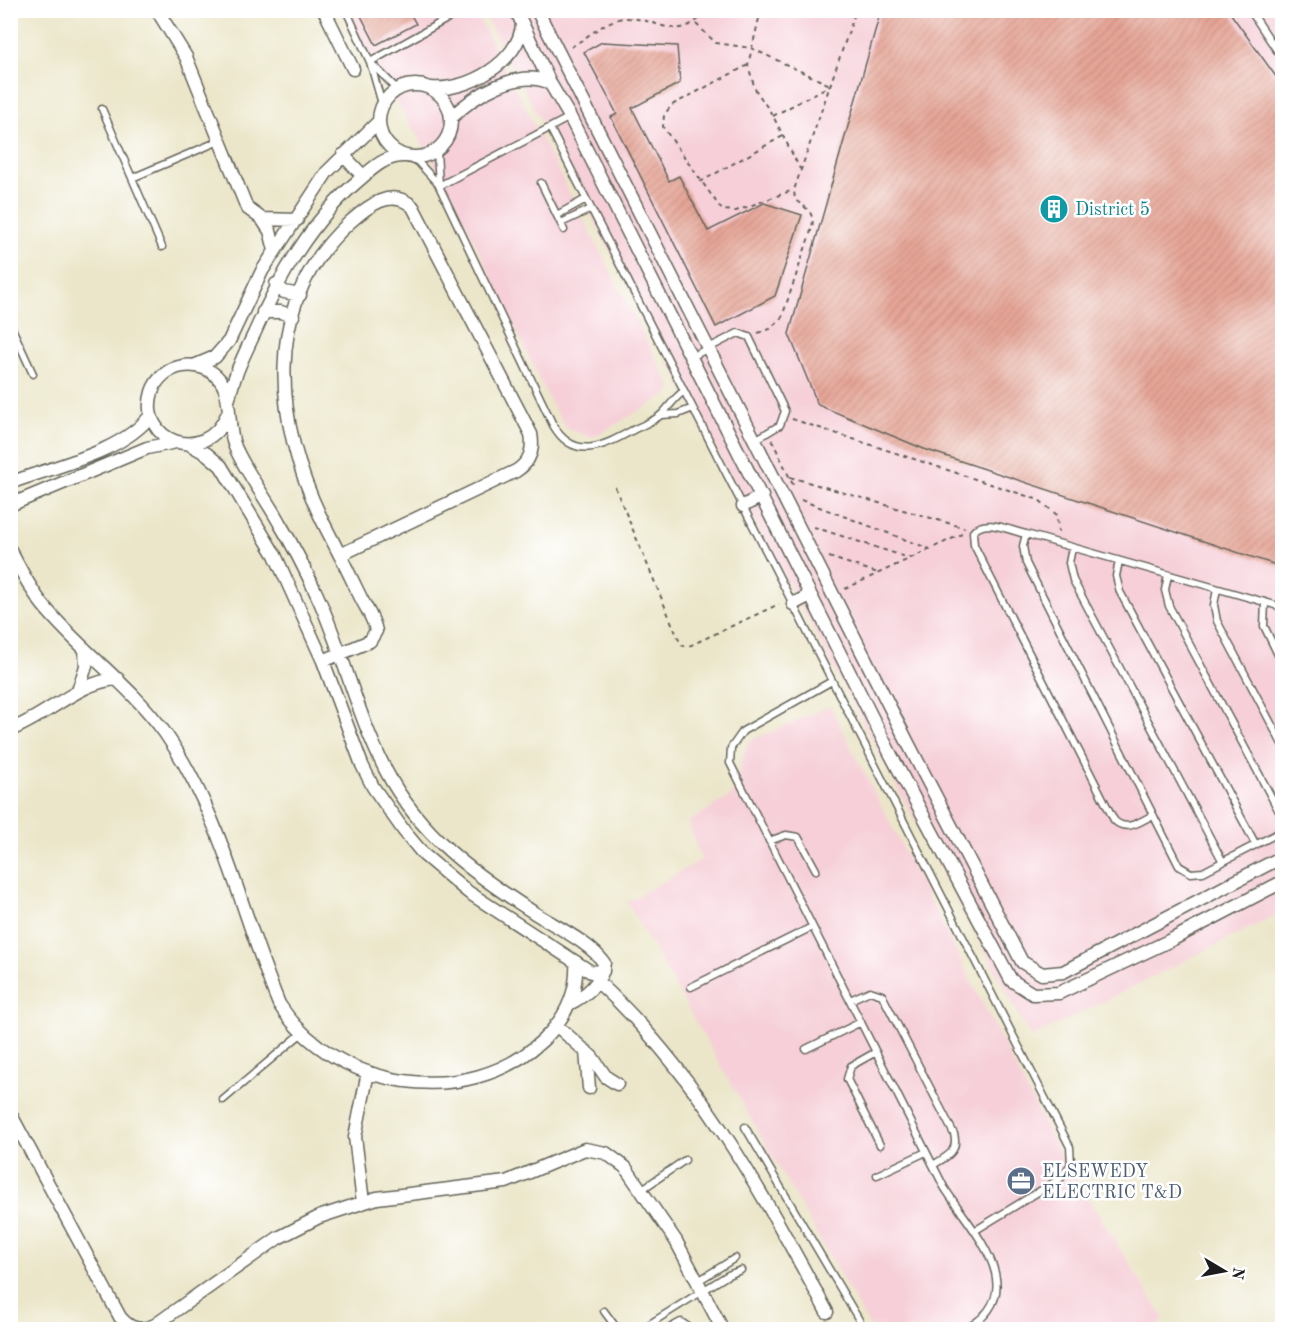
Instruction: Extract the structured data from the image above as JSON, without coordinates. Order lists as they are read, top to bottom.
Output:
{
  "places": {
    "building": ["District 5"],
    "office": ["ELSEWEDY ELECTRIC T&D"]
  },
  "north": "right"
}
